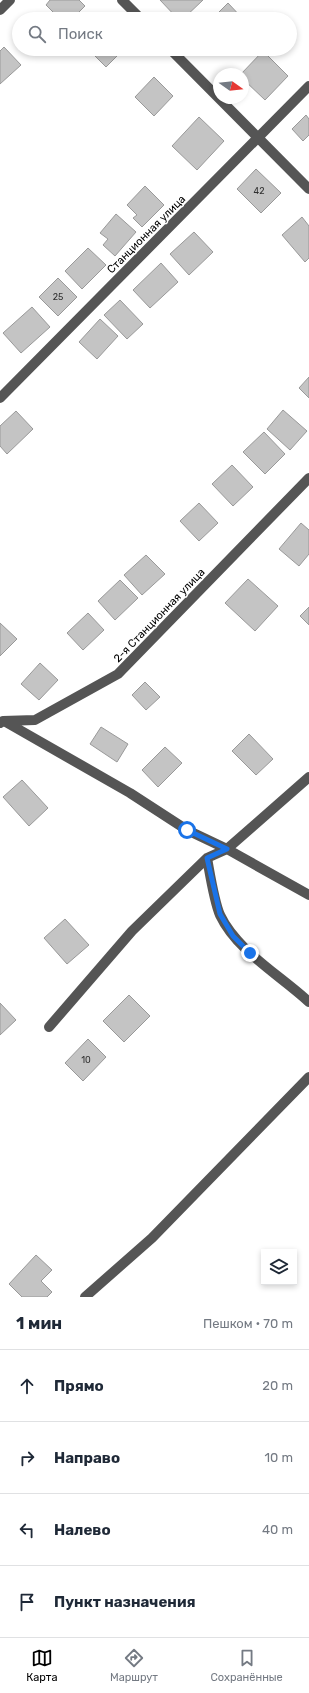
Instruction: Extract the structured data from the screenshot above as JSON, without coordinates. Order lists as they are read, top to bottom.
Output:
{
  "streets": {
    "street": ["Станционная улица", "2-я Станционная улица"]
  },
  "house_numbers": ["42", "25", "10"],
  "north": "right",
  "page": {
    "search": "Поиск",
    "heading": ["1 мин", "Пешком · 70 m"],
    "list": [
      ["Прямо", "20 m"],
      ["Направо", "10 m"],
      ["Налево", "40 m"],
      "Пункт назначения"
    ],
    "nav": ["Карта", "Маршрут", "Сохранённые"]
  }
}
